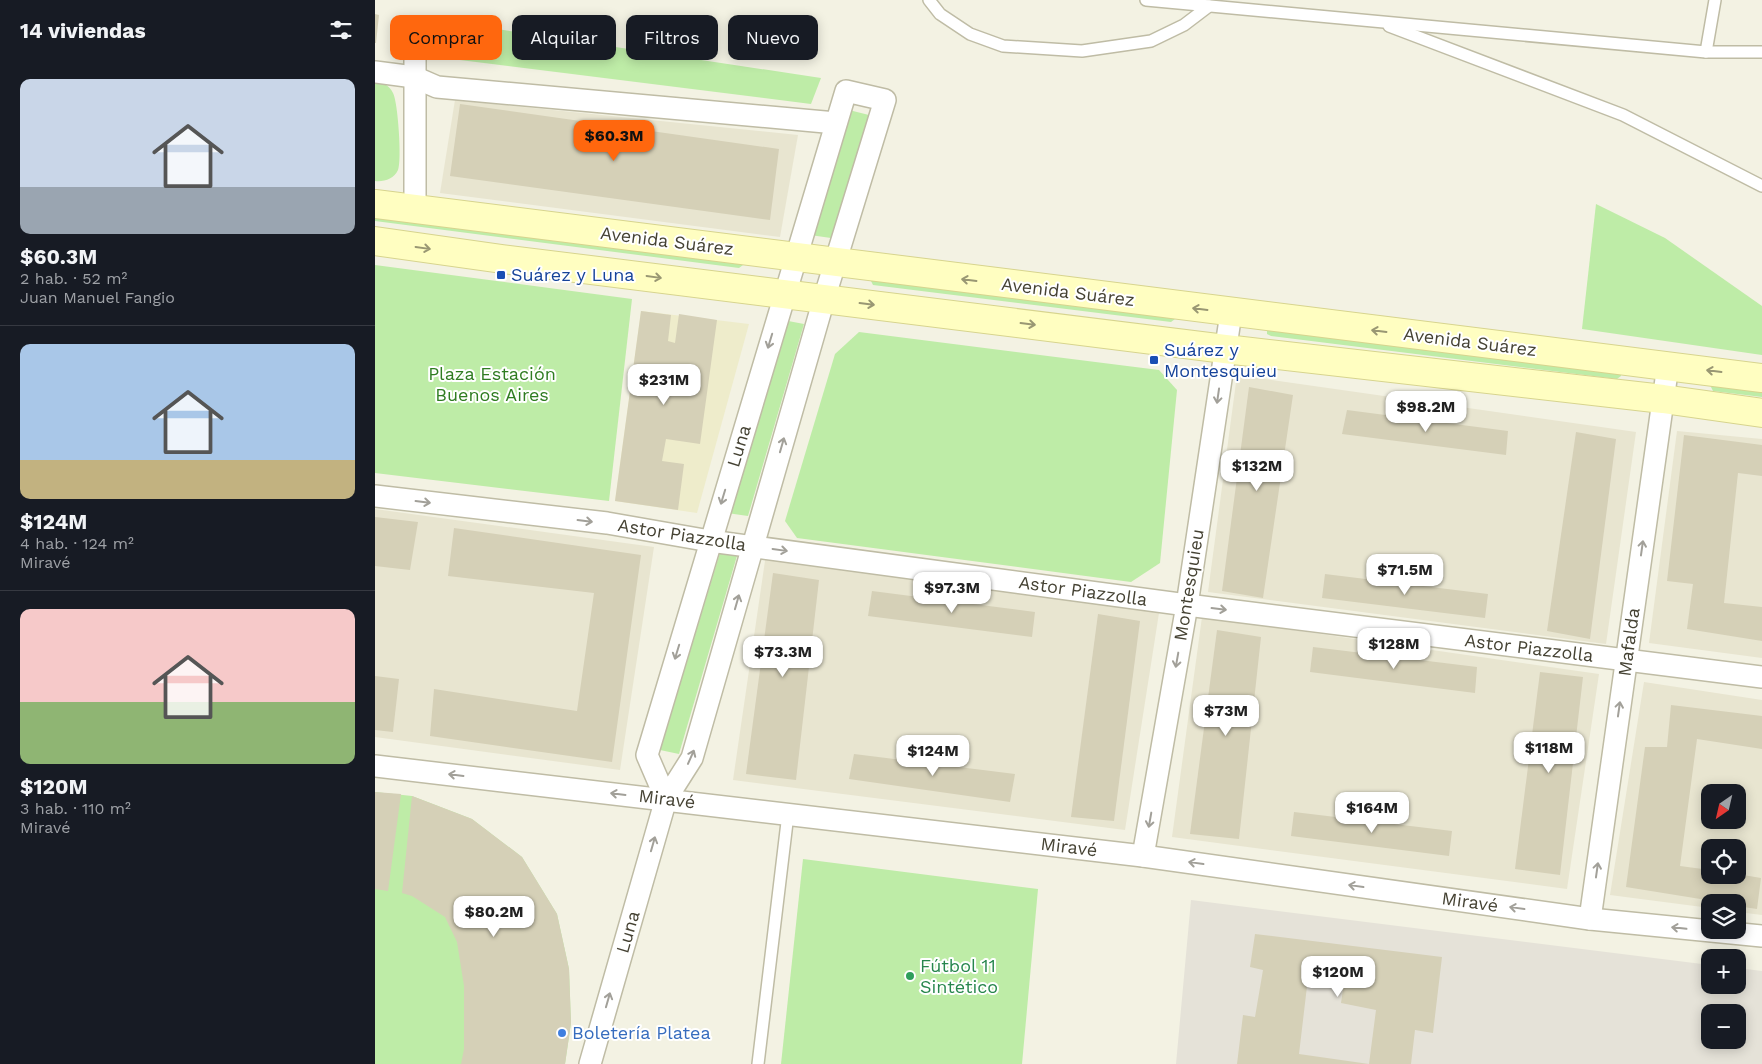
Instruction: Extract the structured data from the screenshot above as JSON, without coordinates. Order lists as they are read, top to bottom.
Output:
{
  "streets": {
    "street": [
      "Avenida Suárez",
      "Luna",
      "Astor Piazzolla",
      "Montesquieu",
      "Mafalda",
      "Miravé"
    ]
  },
  "crossings": [
    ["Avenida Suárez", "Luna"],
    ["Avenida Suárez", "Montesquieu"],
    ["Avenida Suárez", "Mafalda"],
    ["Luna", "Astor Piazzolla"],
    ["Luna", "Miravé"],
    ["Astor Piazzolla", "Montesquieu"],
    ["Astor Piazzolla", "Mafalda"],
    ["Montesquieu", "Miravé"],
    ["Mafalda", "Miravé"]
  ],
  "one_way": [
    "Astor Piazzolla",
    "Montesquieu",
    "Mafalda",
    "Miravé"
  ],
  "parks": ["Plaza Estación Buenos Aires"],
  "places": {
    "transit": ["Suárez y Luna", "Suárez y Montesquieu"],
    "other": ["Fútbol 11 Sintético", "Boletería Platea"]
  },
  "north": "bottom left",
  "page": {
    "heading": "14 viviendas",
    "chip": [
      "Comprar",
      "Alquilar",
      "Filtros",
      "Nuevo"
    ],
    "list": [
      {
        "name": "$60.3M",
        "note": "2 hab. · 52 m² · Juan Manuel Fangio"
      },
      {
        "name": "$124M",
        "note": "4 hab. · 124 m² · Miravé"
      },
      {
        "name": "$120M",
        "note": "3 hab. · 110 m² · Miravé"
      }
    ],
    "price": [
      "$60.3M",
      "$231M",
      "$98.2M",
      "$132M",
      "$71.5M",
      "$97.3M",
      "$128M",
      "$73.3M",
      "$73M",
      "$118M",
      "$124M",
      "$164M",
      "$80.2M",
      "$120M"
    ],
    "map_buttons": ["+", "−"]
  }
}
